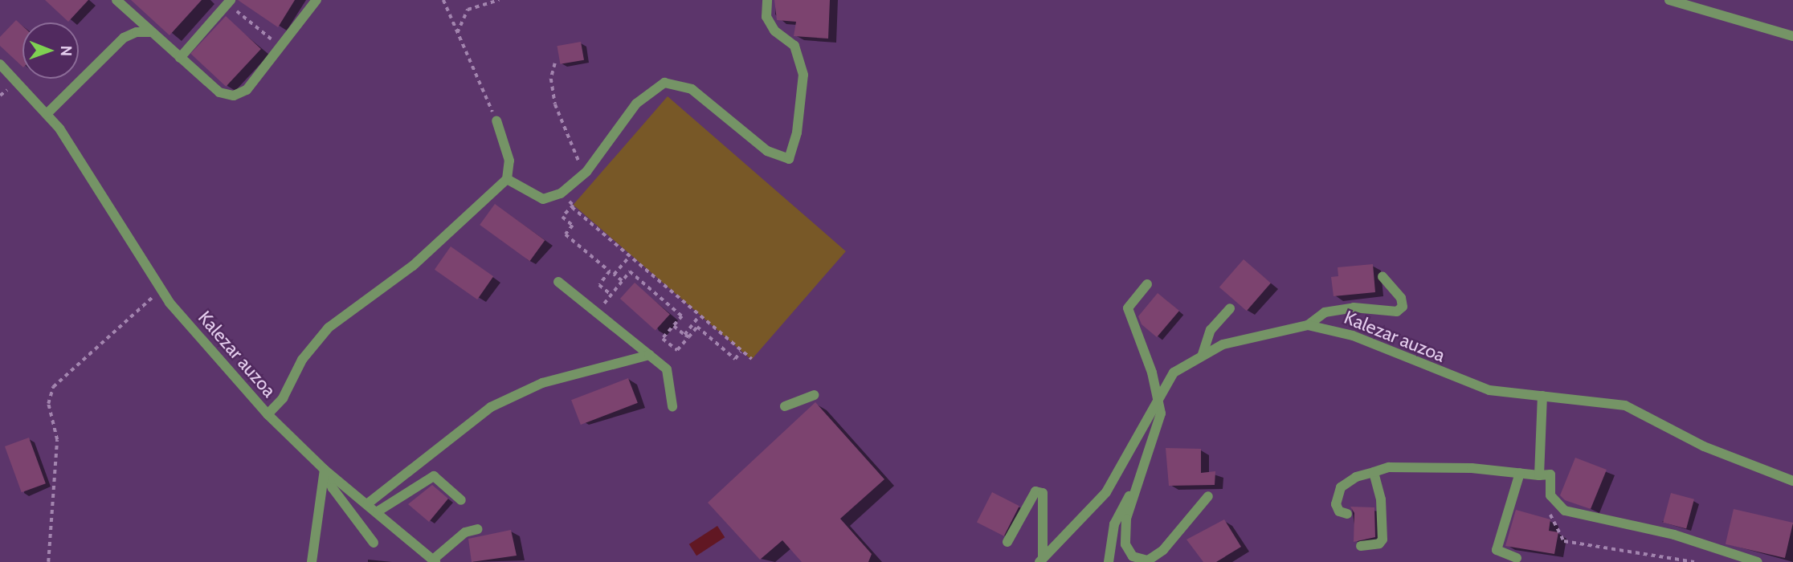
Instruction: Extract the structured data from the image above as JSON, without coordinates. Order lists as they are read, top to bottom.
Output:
{
  "streets": {
    "street": ["Kalezar auzoa"]
  },
  "north": "right"
}
